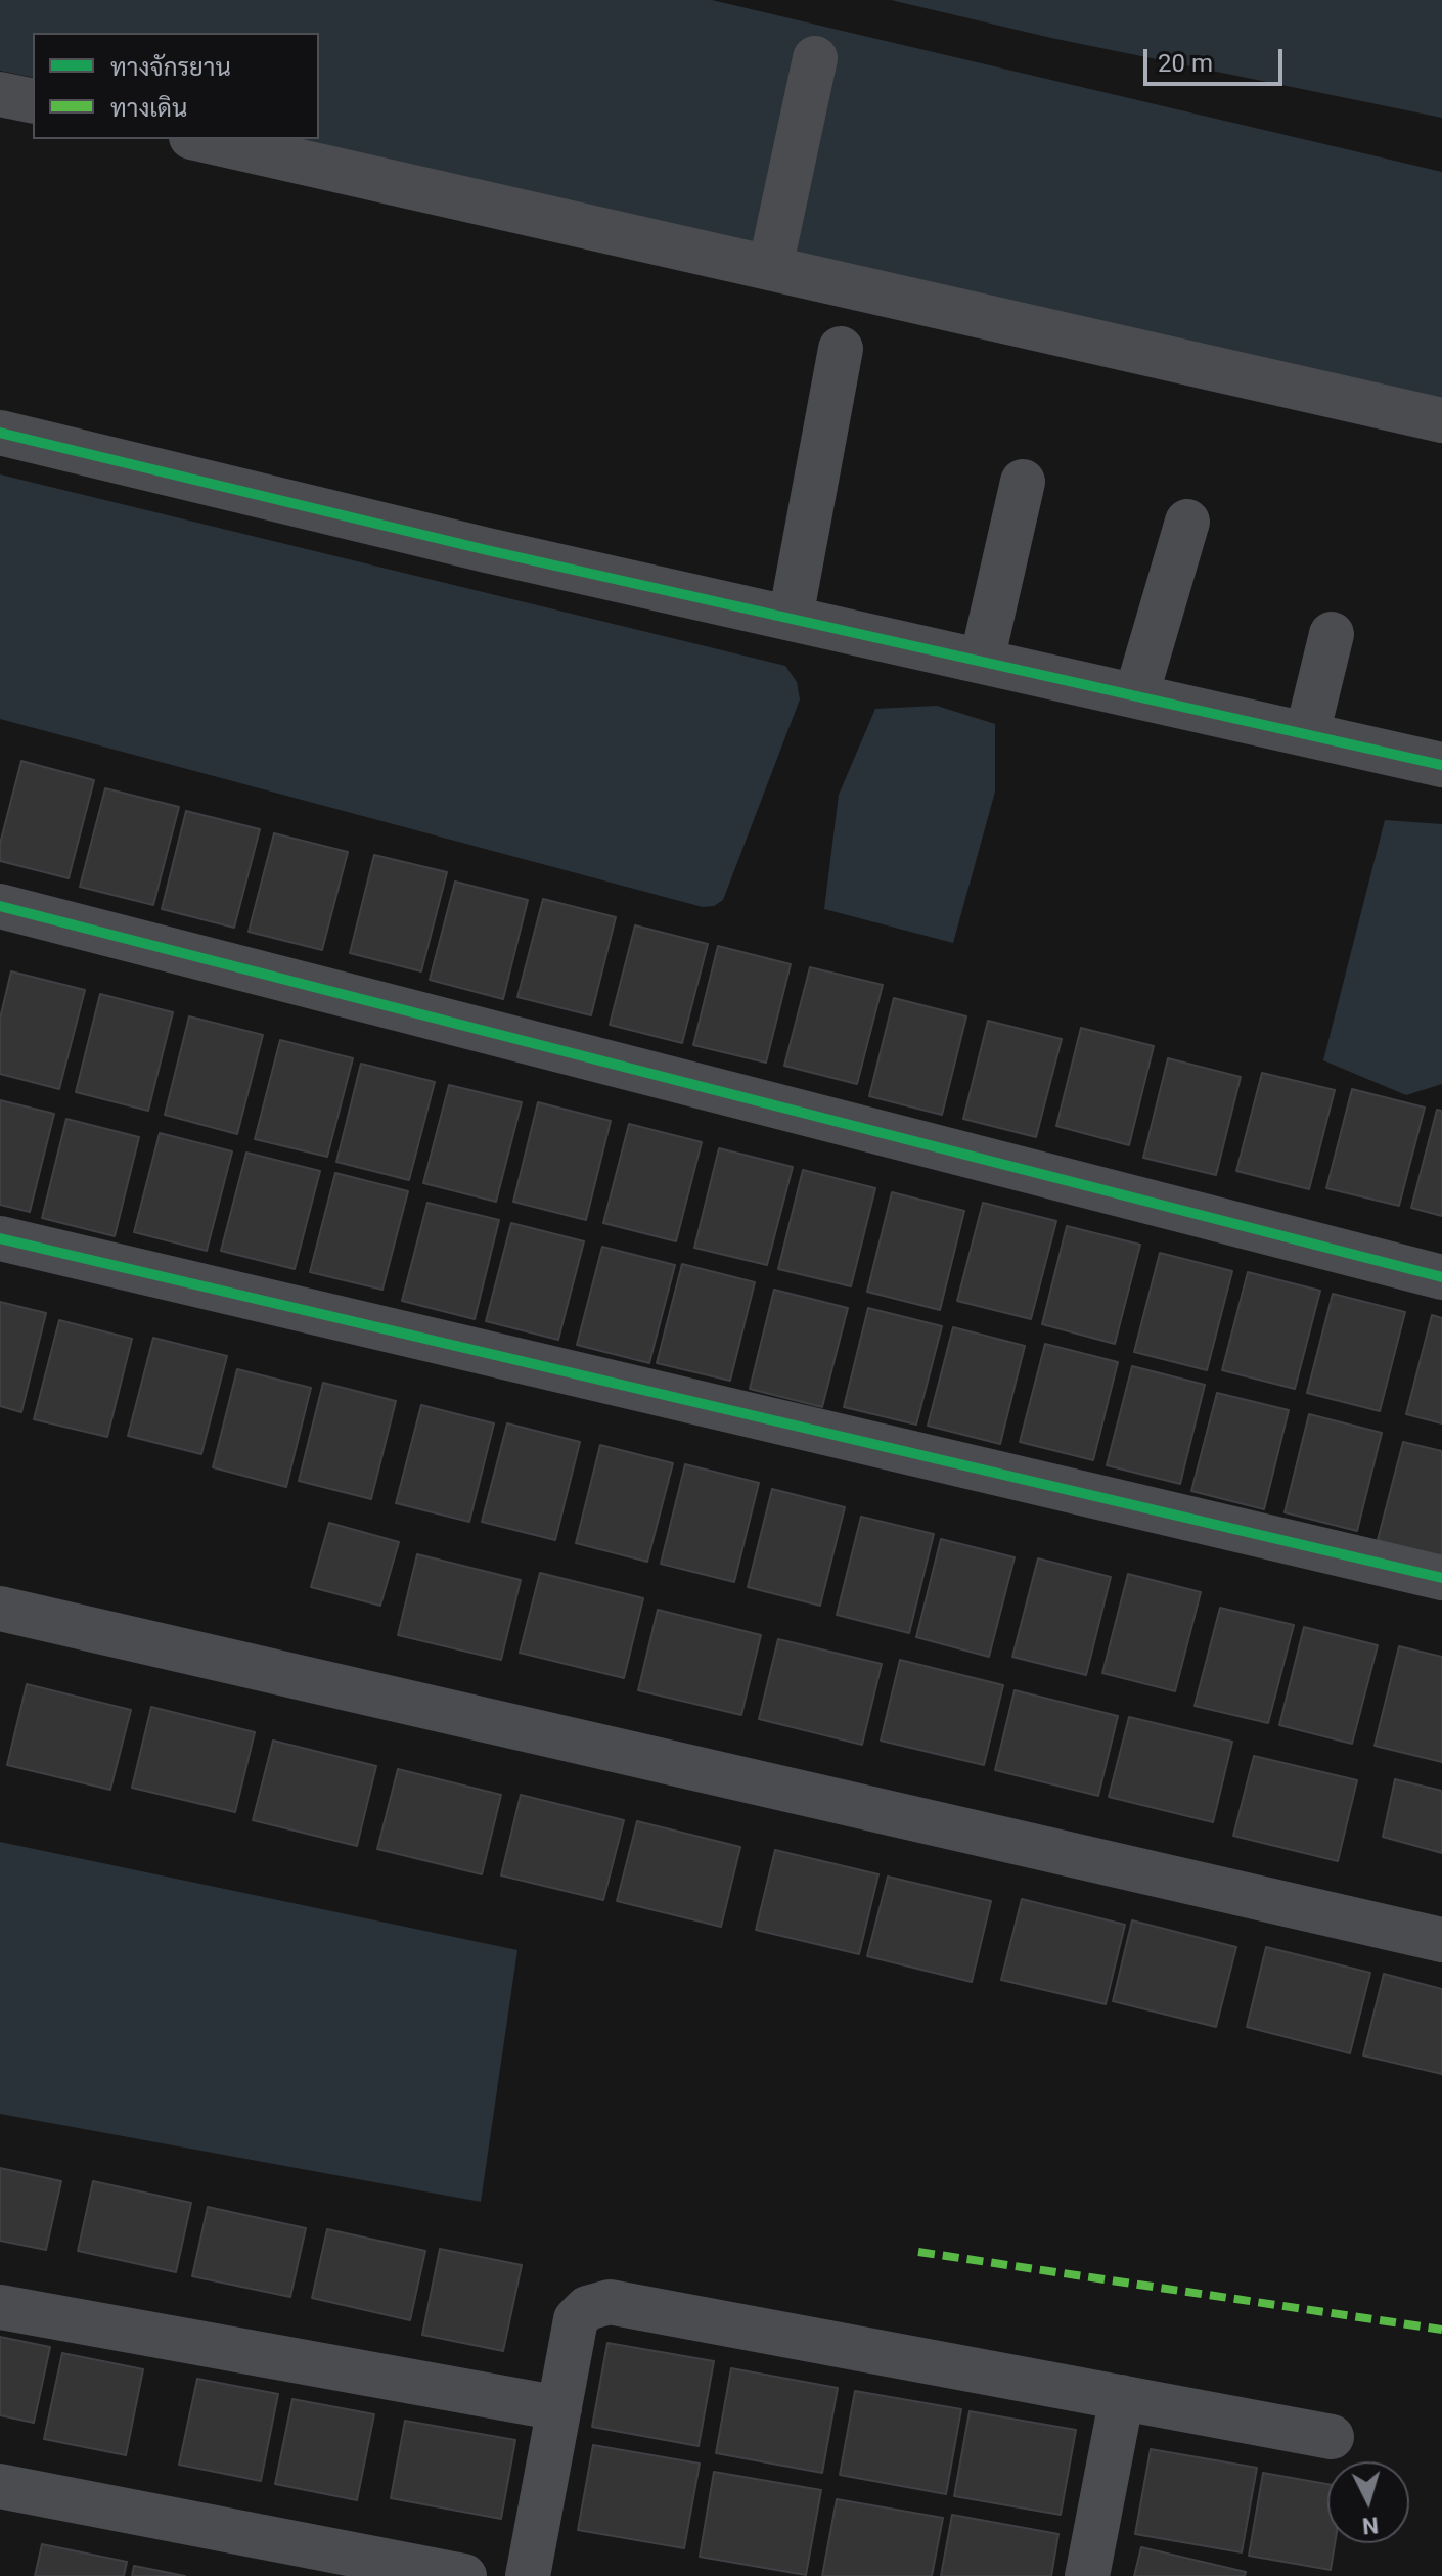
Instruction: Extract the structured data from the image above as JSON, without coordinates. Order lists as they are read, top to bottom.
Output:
{
  "legend": ["ทางจักรยาน", "ทางเดิน"],
  "scale_bar": "20 m",
  "north": "bottom"
}
